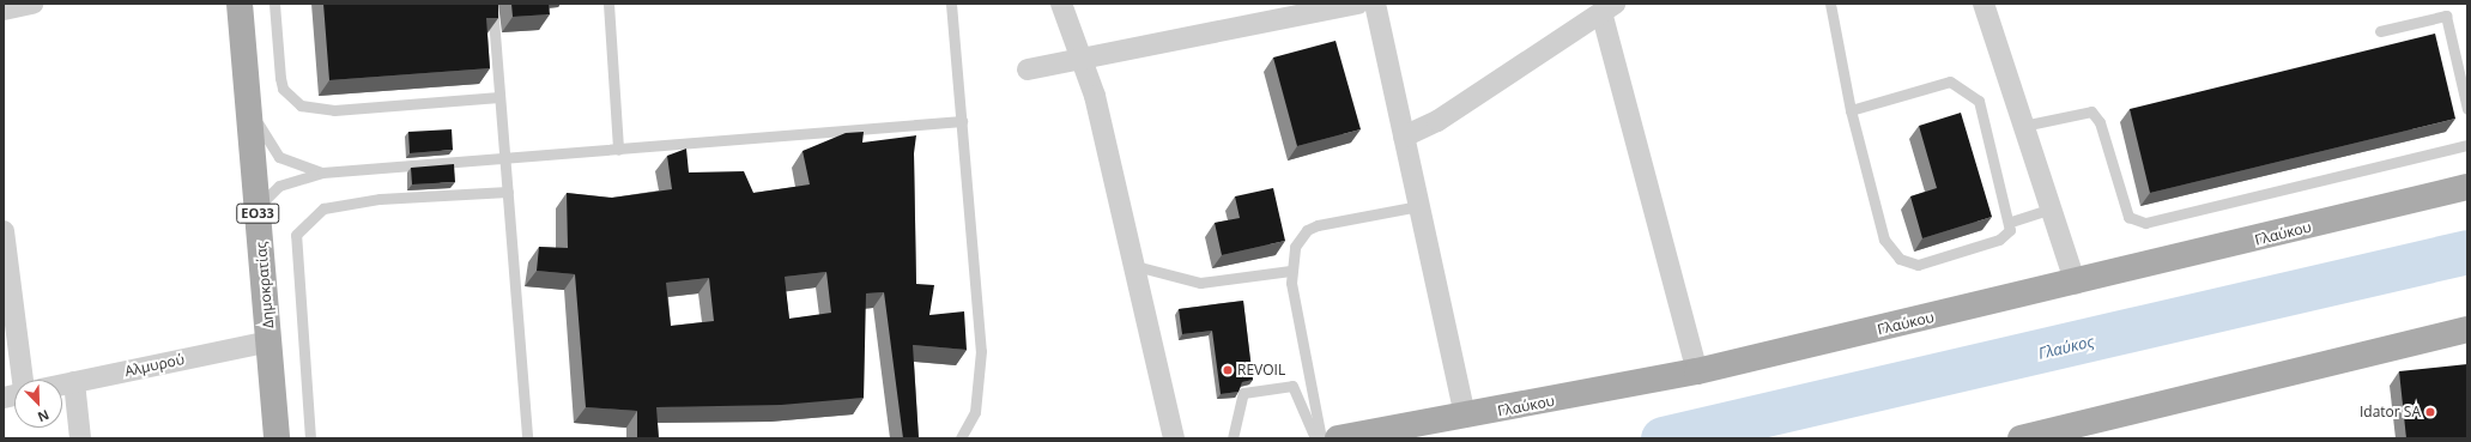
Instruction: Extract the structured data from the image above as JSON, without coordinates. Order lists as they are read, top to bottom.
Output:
{
  "streets": {
    "main road": ["ΕΟ33", "Γλαύκου", "Δημοκρατίας"],
    "street": ["Αλμυρού"]
  },
  "crossings": [
    ["Δημοκρατίας", "Αλμυρού"]
  ],
  "water": ["Γλαύκος"],
  "places": ["REVOIL", "Idator SA"],
  "north": "bottom right"
}
